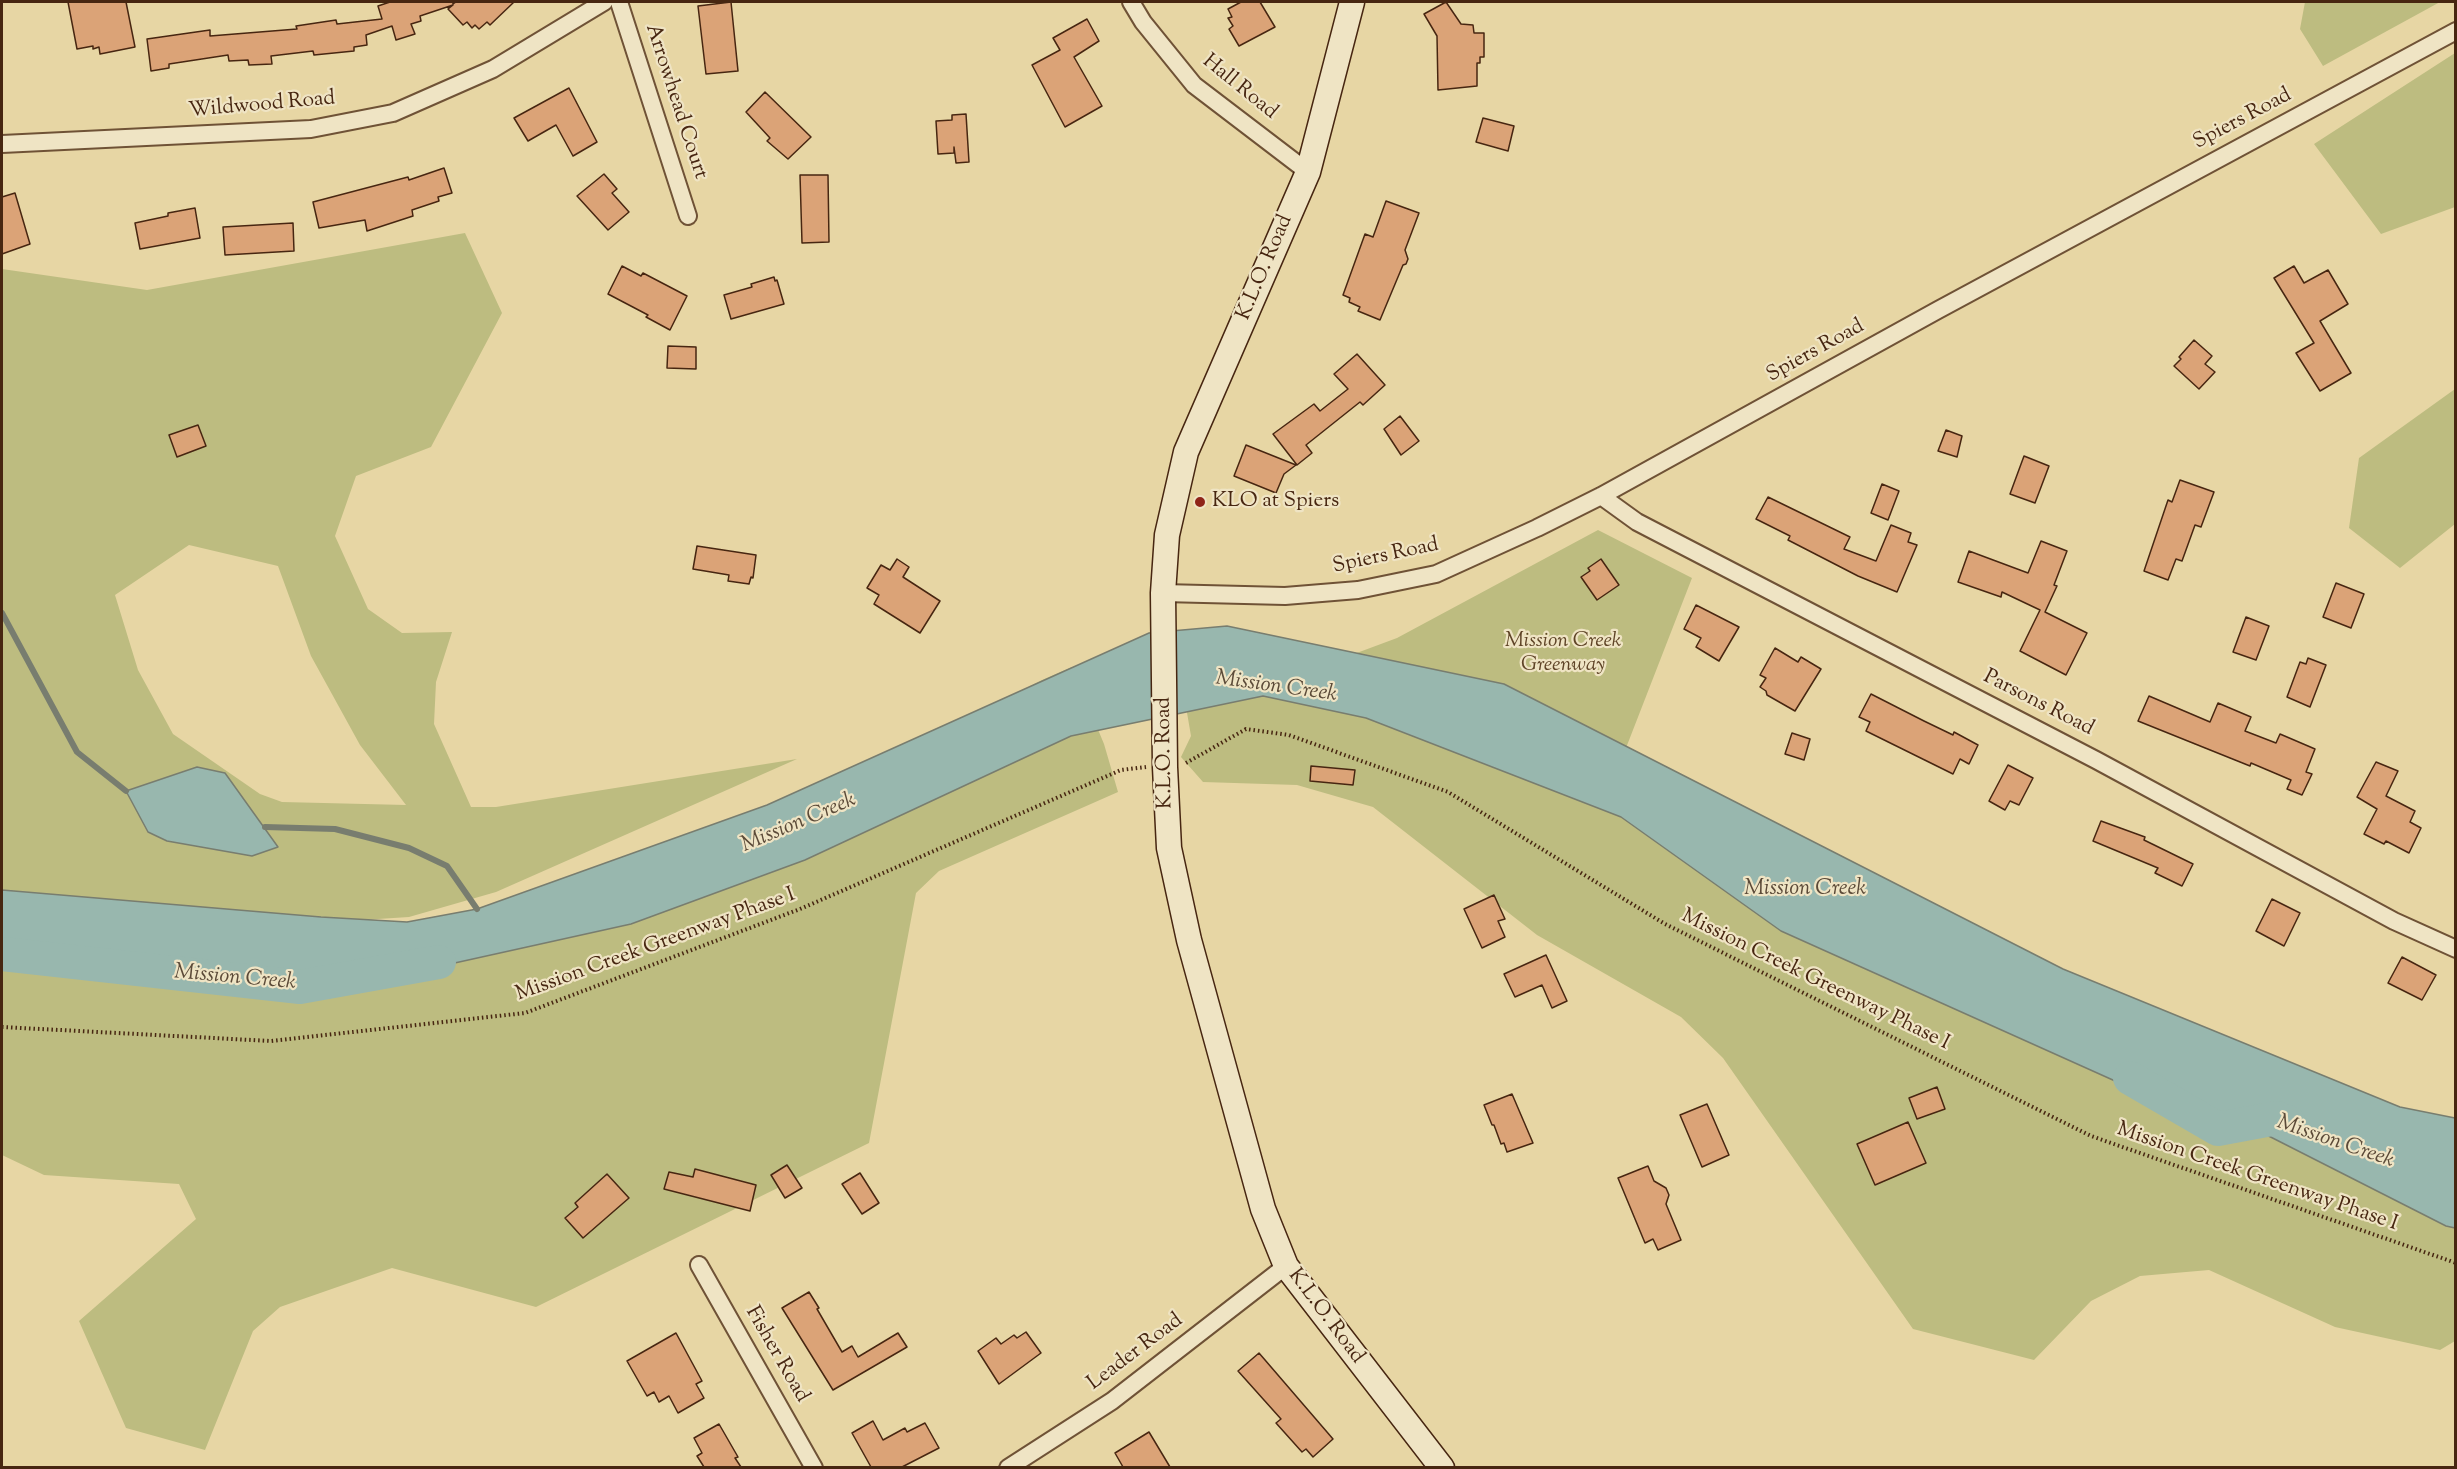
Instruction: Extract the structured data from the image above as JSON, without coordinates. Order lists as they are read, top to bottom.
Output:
{
  "streets": {
    "main road": ["K.L.O. Road"],
    "street": [
      "Hall Road",
      "Arrowhead Court",
      "Wildwood Road",
      "Spiers Road",
      "Parsons Road",
      "Leader Road",
      "Fisher Road"
    ],
    "path": ["Mission Creek Greenway Phase I"]
  },
  "crossings": [
    ["Hall Road", "K.L.O. Road"],
    ["Spiers Road", "K.L.O. Road"],
    ["Spiers Road", "Parsons Road"],
    ["K.L.O. Road", "Mission Creek Greenway Phase I"],
    ["K.L.O. Road", "Leader Road"]
  ],
  "water": ["Mission Creek"],
  "parks": ["Mission Creek Greenway"],
  "places": ["KLO at Spiers"]
}
